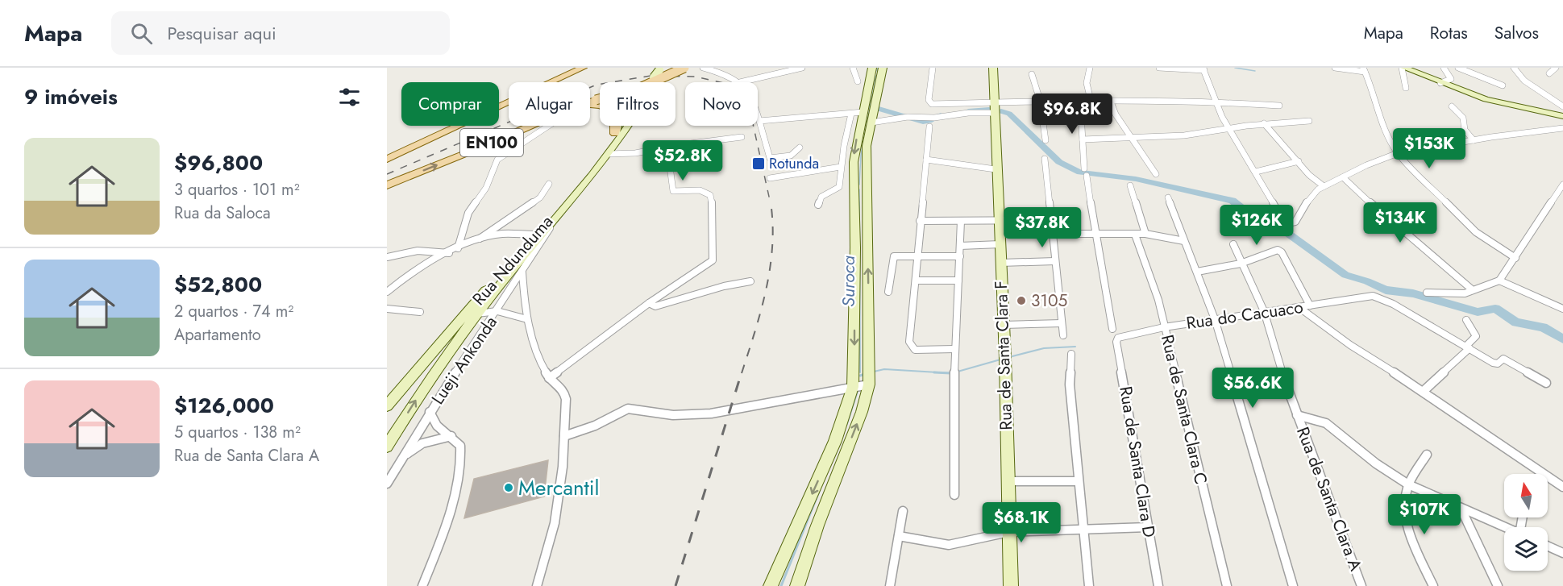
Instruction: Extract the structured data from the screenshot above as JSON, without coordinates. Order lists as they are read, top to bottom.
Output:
{
  "streets": {
    "main road": [
      "EN100",
      "Rua Ndunduma",
      "Rua de Santa Clara F",
      "Lueji Ankonda"
    ],
    "street": [
      "Rua do Cacuaco",
      "Rua de Santa Clara C",
      "Rua de Santa Clara D",
      "Rua de Santa Clara A"
    ]
  },
  "crossings": [
    ["Rua Ndunduma", "Lueji Ankonda"],
    ["Rua do Cacuaco", "Rua de Santa Clara C"],
    ["Rua do Cacuaco", "Rua de Santa Clara D"],
    ["Rua do Cacuaco", "Rua de Santa Clara A"]
  ],
  "water": ["Suroca"],
  "places": {
    "transit": ["Rotunda"],
    "other": ["3105", "Mercantil"]
  },
  "north": "top",
  "page": {
    "header": "Mapa",
    "search": "Pesquisar aqui",
    "nav": ["Mapa", "Rotas", "Salvos"],
    "heading": "9 imóveis",
    "chip": [
      "Comprar",
      "Alugar",
      "Filtros",
      "Novo"
    ],
    "price": [
      "$96.8K",
      "$153K",
      "$52.8K",
      "$134K",
      "$126K",
      "$37.8K",
      "$56.6K",
      "$107K",
      "$68.1K"
    ],
    "list": [
      {
        "name": "$96,800",
        "note": "3 quartos · 101 m² · Rua da Saloca"
      },
      {
        "name": "$52,800",
        "note": "2 quartos · 74 m² · Apartamento"
      },
      {
        "name": "$126,000",
        "note": "5 quartos · 138 m² · Rua de Santa Clara A"
      }
    ]
  }
}
